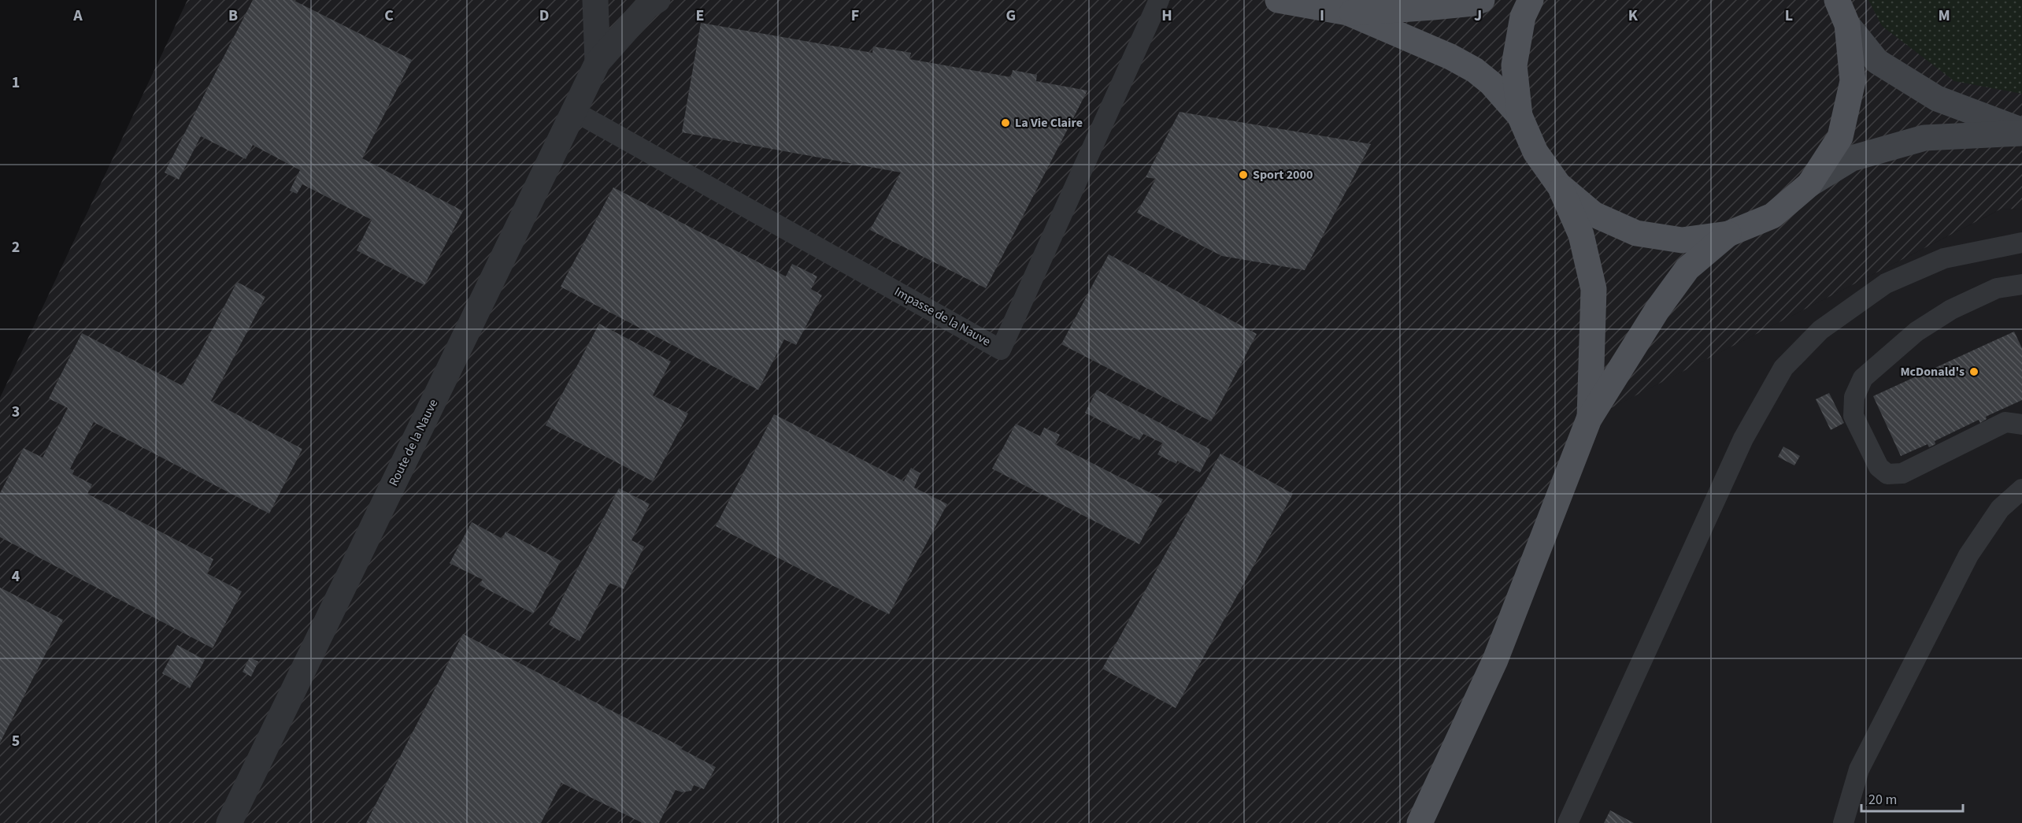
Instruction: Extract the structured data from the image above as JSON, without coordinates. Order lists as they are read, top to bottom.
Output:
{
  "streets": {
    "street": ["Route de la Nauve"],
    "lane": ["Impasse de la Nauve"]
  },
  "crossings": [
    ["Impasse de la Nauve", "Route de la Nauve"]
  ],
  "places": ["La Vie Claire", "Sport 2000", "McDonald's"],
  "scale_bar": "20 m",
  "grid": {
    "columns": [
      "A",
      "B",
      "C",
      "D",
      "E",
      "F",
      "G",
      "H",
      "I",
      "J",
      "K",
      "L",
      "M"
    ],
    "rows": [
      "1",
      "2",
      "3",
      "4",
      "5"
    ]
  }
}
